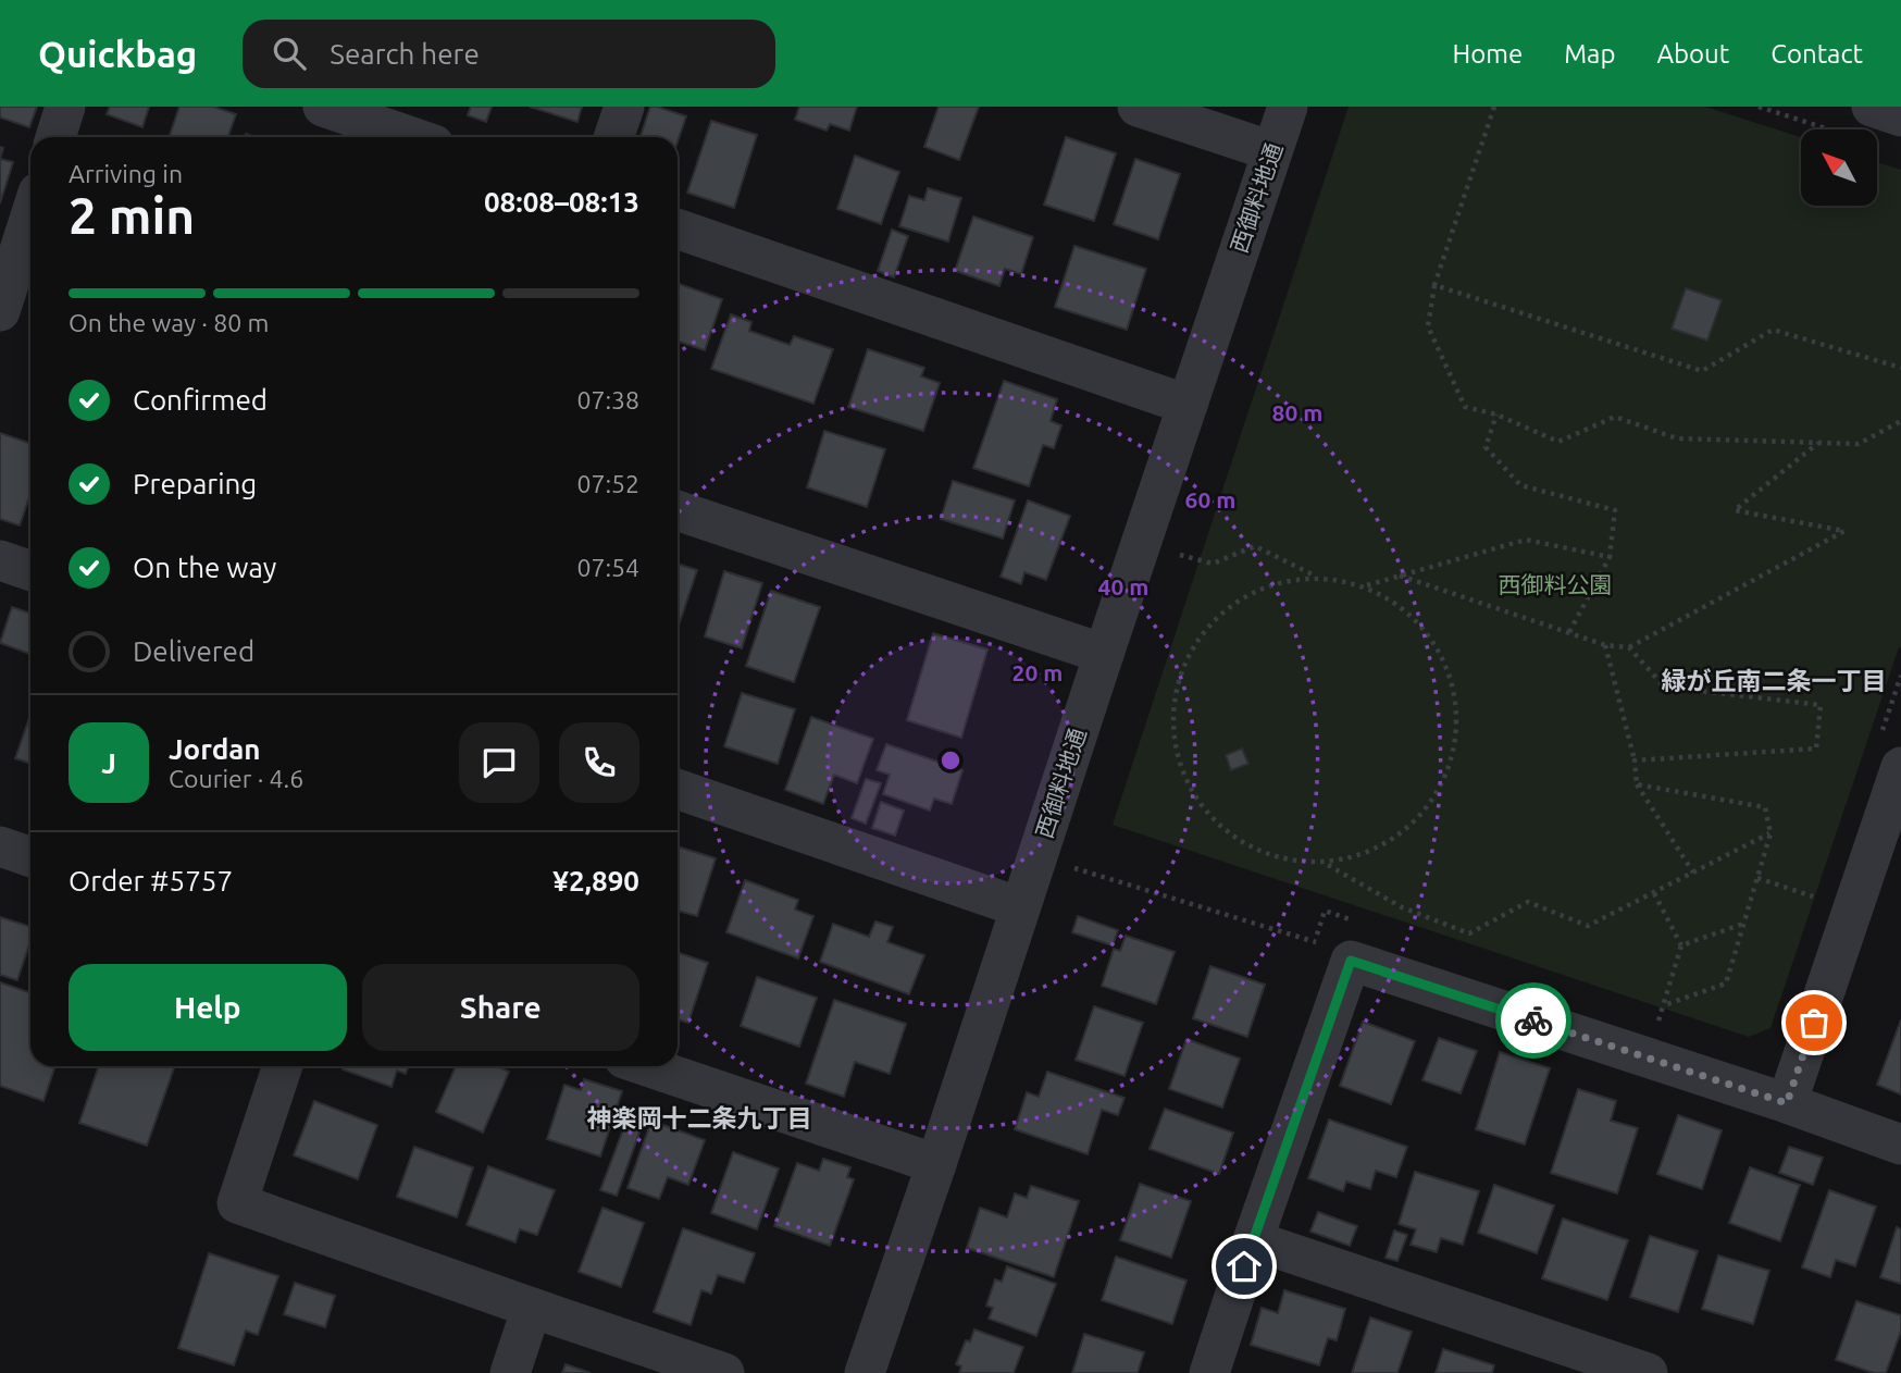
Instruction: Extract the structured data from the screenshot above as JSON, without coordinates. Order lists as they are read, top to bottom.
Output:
{
  "streets": {
    "street": ["西御料地通"]
  },
  "districts": ["緑が丘南二条一丁目", "神楽岡十二条九丁目"],
  "parks": ["西御料公園"],
  "north": "top left",
  "page": {
    "header": "Quickbag",
    "search": "Search here",
    "nav": [
      "Home",
      "Map",
      "About",
      "Contact"
    ],
    "heading": ["2 min", "Arriving in", "08:08–08:13"],
    "panel": [
      "Jordan",
      "Courier · 4.6",
      "Order #5757",
      "¥2,890"
    ],
    "bar": "On the way · 80 m",
    "list": [
      ["Confirmed", "07:38"],
      ["Preparing", "07:52"],
      ["On the way", "07:54"],
      "Delivered"
    ],
    "round": "J",
    "buttons": ["Help", "Share"]
  },
  "rings": [
    "80 m",
    "60 m",
    "40 m",
    "20 m"
  ]
}
